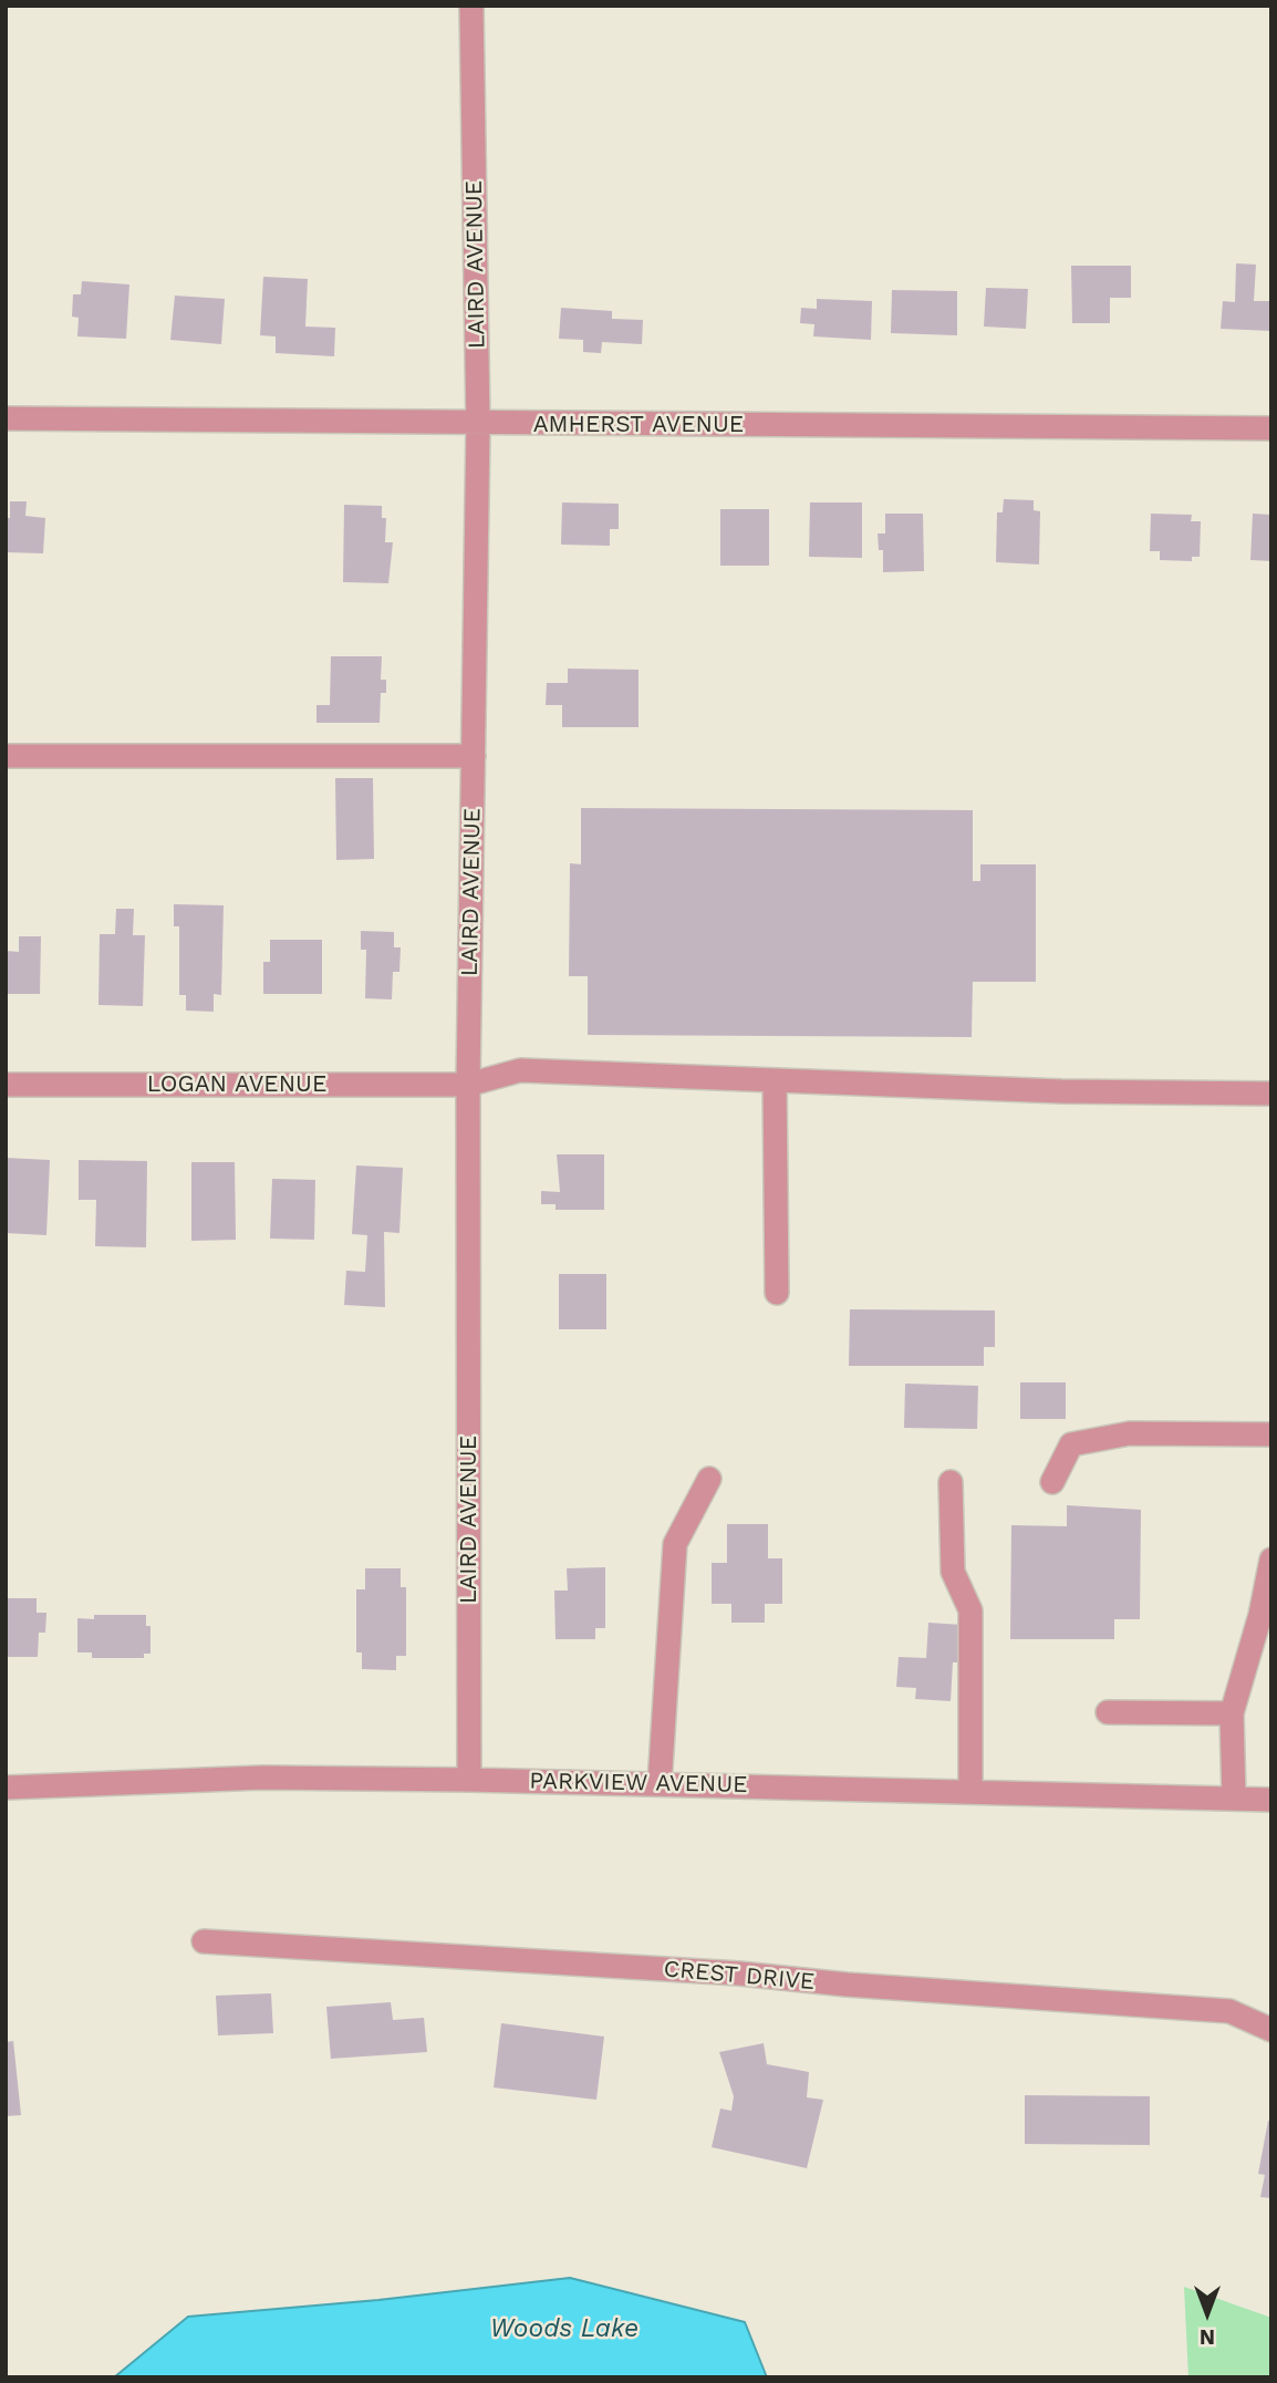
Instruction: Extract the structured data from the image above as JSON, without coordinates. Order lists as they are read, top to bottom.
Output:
{
  "streets": {
    "street": [
      "LAIRD AVENUE",
      "AMHERST AVENUE",
      "LOGAN AVENUE",
      "PARKVIEW AVENUE",
      "CREST DRIVE"
    ]
  },
  "crossings": [
    ["LAIRD AVENUE", "AMHERST AVENUE"],
    ["LAIRD AVENUE", "LOGAN AVENUE"],
    ["LAIRD AVENUE", "PARKVIEW AVENUE"]
  ],
  "water": ["Woods Lake"],
  "north": "bottom"
}
